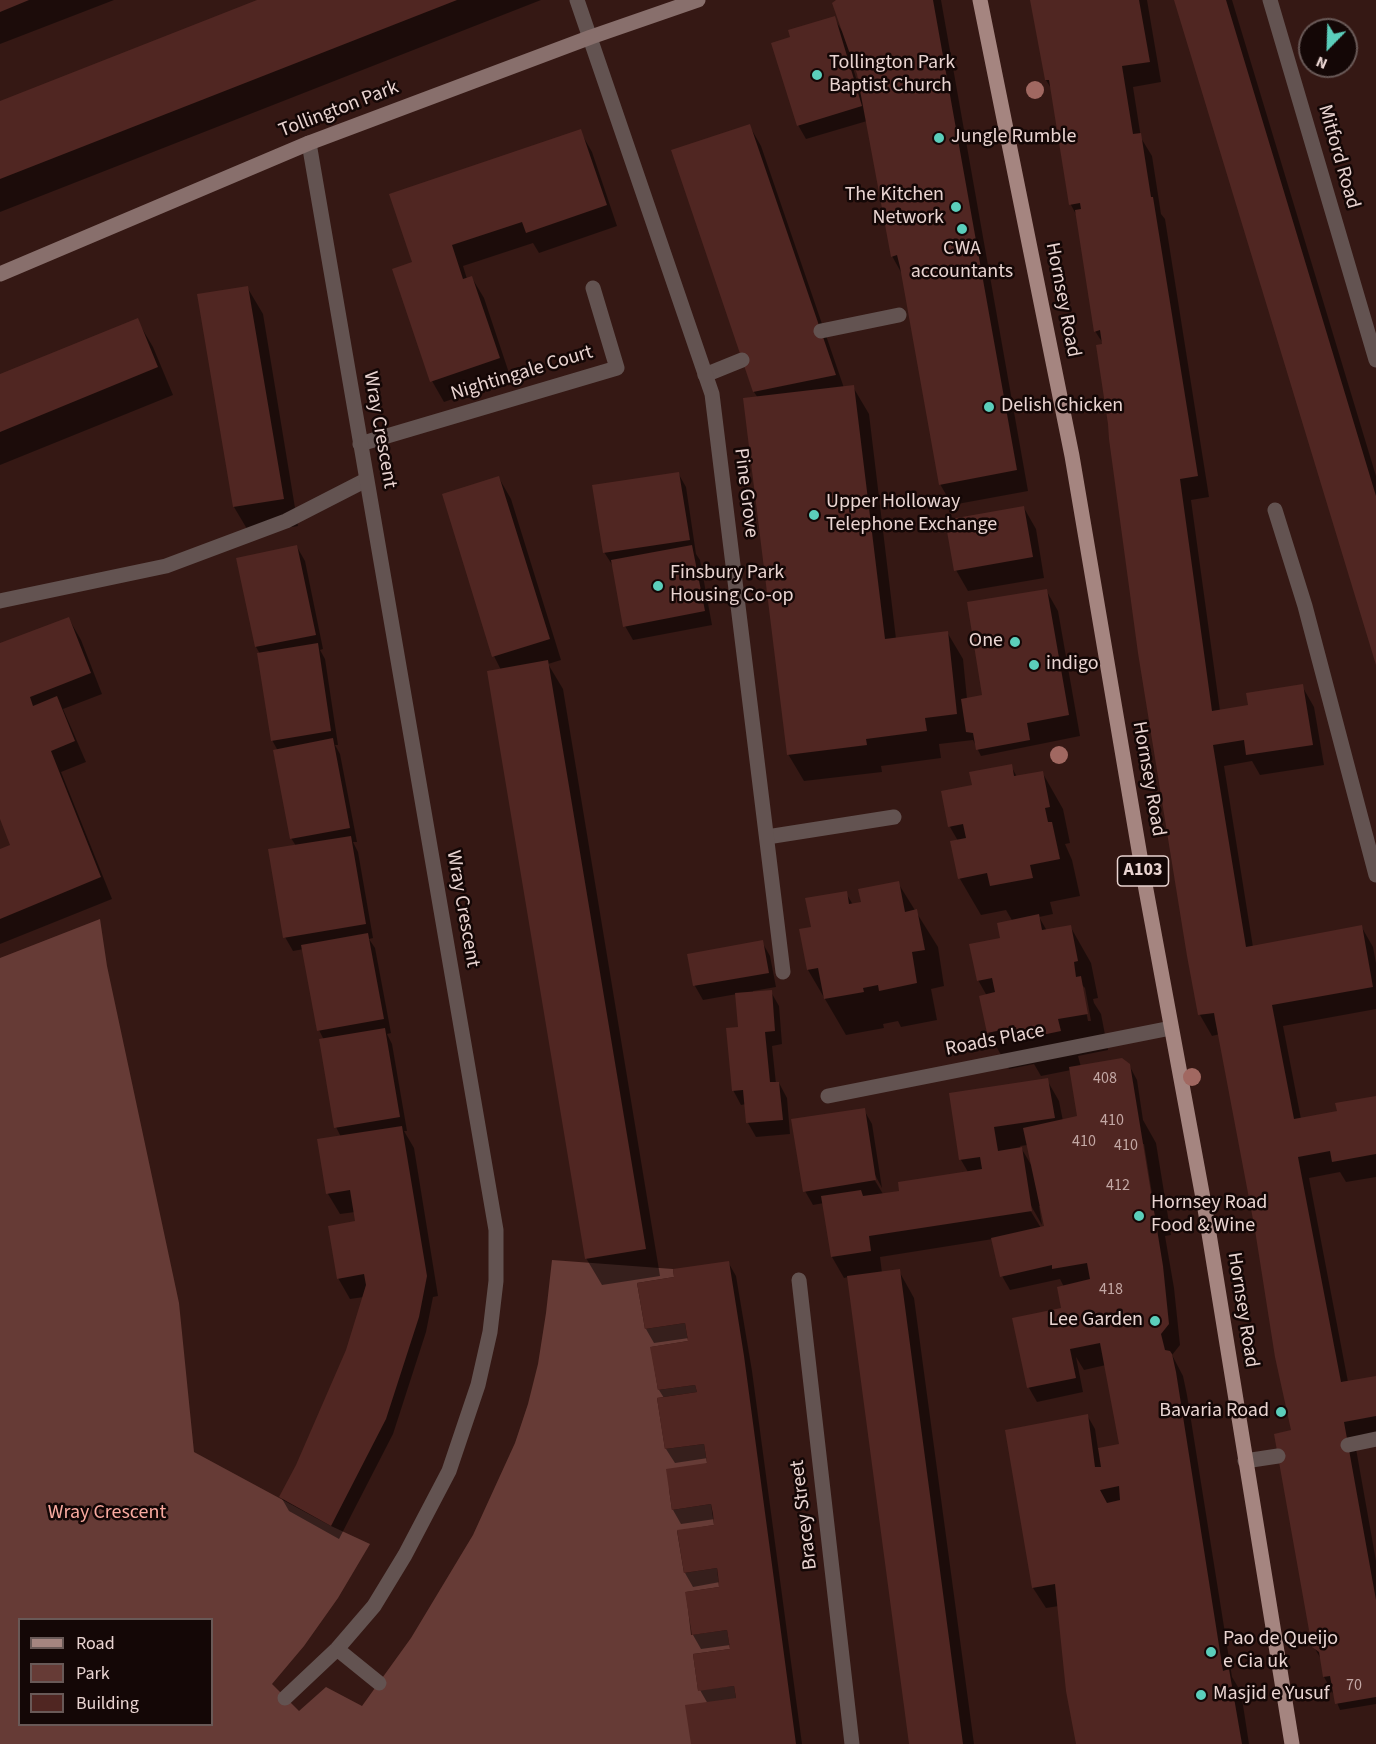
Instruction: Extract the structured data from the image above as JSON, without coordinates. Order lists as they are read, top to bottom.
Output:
{
  "streets": {
    "main road": ["Hornsey Road", "A103"],
    "street": [
      "Tollington Park",
      "Mitford Road",
      "Nightingale Court",
      "Wray Crescent",
      "Pine Grove",
      "Roads Place",
      "Bracey Street"
    ]
  },
  "crossings": [
    ["Tollington Park", "Wray Crescent"],
    ["Tollington Park", "Pine Grove"],
    ["Hornsey Road", "Roads Place"],
    ["Nightingale Court", "Wray Crescent"]
  ],
  "parks": ["Wray Crescent"],
  "places": [
    "Tollington Park Baptist Church",
    "Jungle Rumble",
    "The Kitchen Network",
    "CWA accountants",
    "Delish Chicken",
    "Upper Holloway Telephone Exchange",
    "Finsbury Park Housing Co-op",
    "One",
    "indigo",
    "Hornsey Road Food & Wine",
    "Lee Garden",
    "Bavaria Road",
    "Pao de Queijo e Cia uk",
    "Masjid e Yusuf"
  ],
  "house_numbers": [
    "408",
    "410",
    "410",
    "410",
    "412",
    "418",
    "70"
  ],
  "legend": ["Road", "Park", "Building"],
  "north": "bottom left"
}
